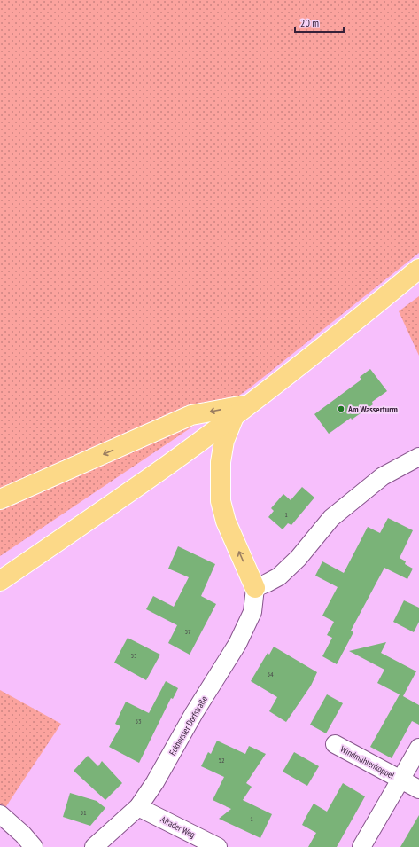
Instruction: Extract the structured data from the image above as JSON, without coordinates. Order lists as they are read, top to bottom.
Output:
{
  "streets": {
    "street": ["Eckhorster Dorfstraße", "Windmühlenkoppel", "Afrader Weg"]
  },
  "crossings": [
    ["Eckhorster Dorfstraße", "Afrader Weg"]
  ],
  "places": ["Am Wasserturm"],
  "house_numbers": [
    "1",
    "57",
    "55",
    "54",
    "53",
    "52",
    "51",
    "1"
  ],
  "scale_bar": "20 m"
}
